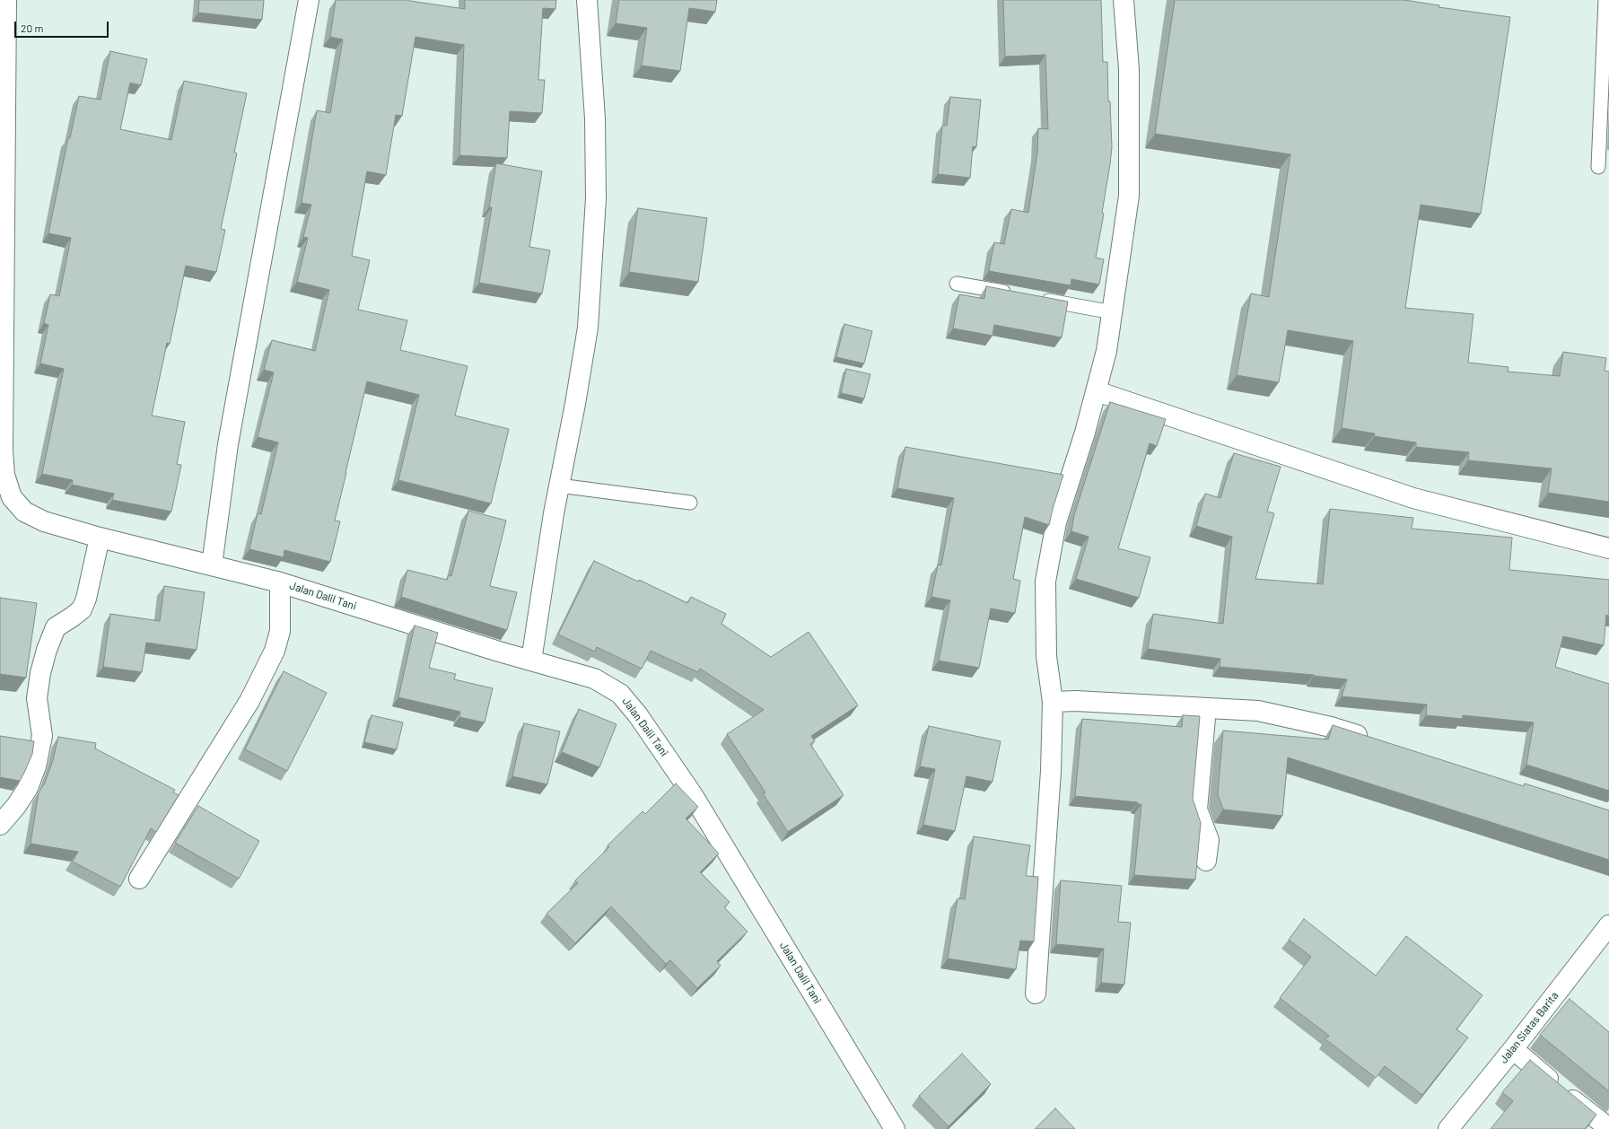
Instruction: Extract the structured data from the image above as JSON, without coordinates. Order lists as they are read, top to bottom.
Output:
{
  "streets": {
    "street": ["Jalan Dalil Tani", "Jalan Siatas Barita"]
  },
  "scale_bar": "20 m"
}
